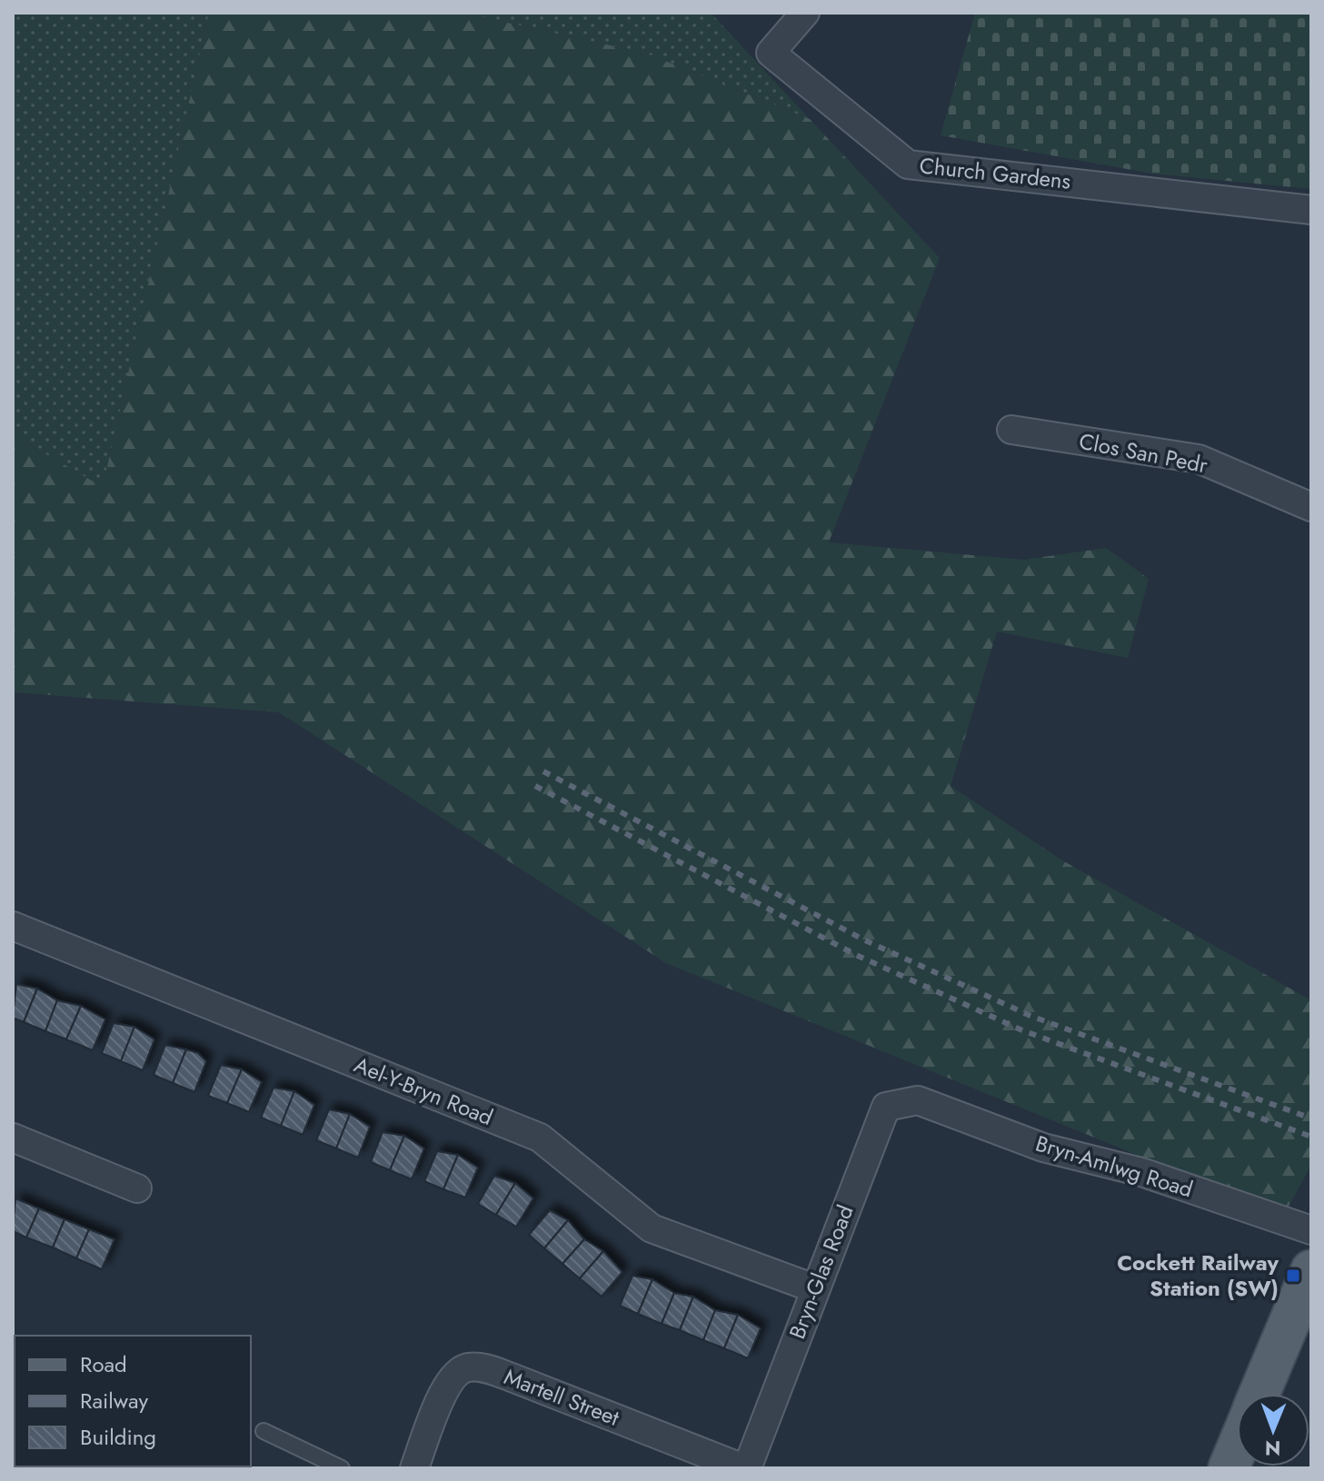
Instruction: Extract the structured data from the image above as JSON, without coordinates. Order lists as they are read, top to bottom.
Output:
{
  "streets": {
    "street": [
      "Church Gardens",
      "Clos San Pedr",
      "Ael-Y-Bryn Road",
      "Bryn-Amlwg Road",
      "Bryn-Glas Road",
      "Martell Street"
    ]
  },
  "crossings": [
    ["Ael-Y-Bryn Road", "Bryn-Glas Road"],
    ["Bryn-Amlwg Road", "Bryn-Glas Road"],
    ["Bryn-Glas Road", "Martell Street"]
  ],
  "places": {
    "transit": ["Cockett Railway Station (SW)"]
  },
  "legend": ["Road", "Railway", "Building"],
  "north": "bottom"
}
